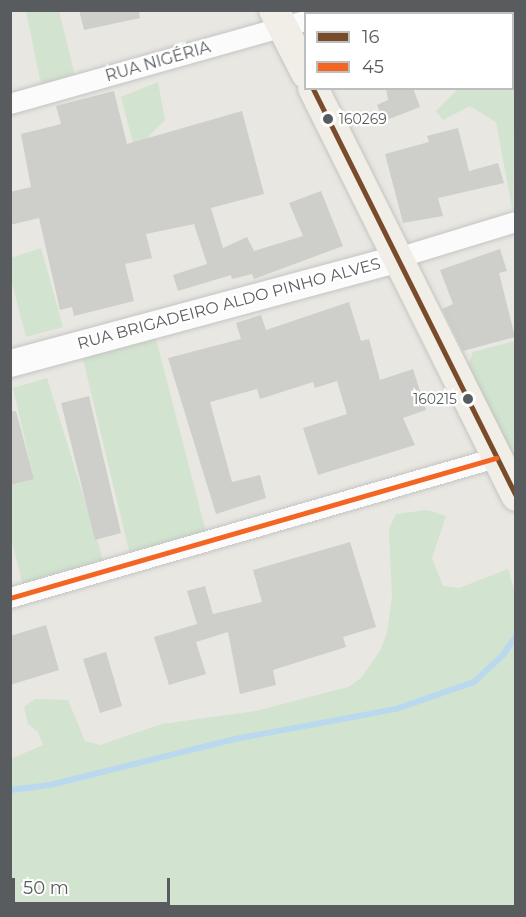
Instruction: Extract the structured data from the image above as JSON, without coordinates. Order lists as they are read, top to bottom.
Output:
{
  "streets": {
    "street": ["RUA NIGÉRIA", "RUA BRIGADEIRO ALDO PINHO ALVES"]
  },
  "places": ["160269", "160215"],
  "lines": ["transit line 16", "transit line 45"],
  "legend": ["16", "45"],
  "scale_bar": "50 m"
}
